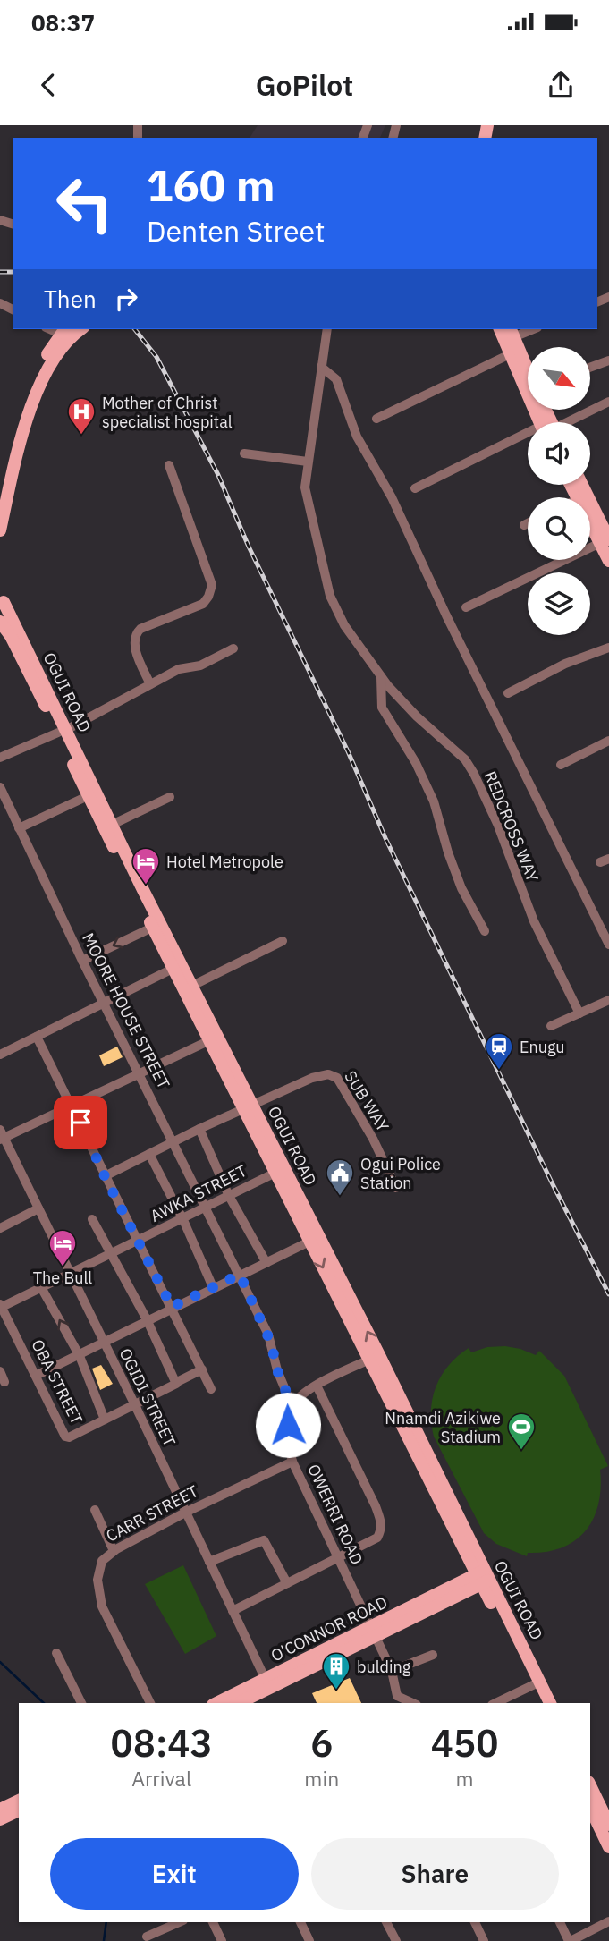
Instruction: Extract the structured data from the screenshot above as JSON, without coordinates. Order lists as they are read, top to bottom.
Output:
{
  "streets": {
    "main road": ["OGUI ROAD", "O'CONNOR ROAD"],
    "street": [
      "REDCROSS WAY",
      "MOORE HOUSE STREET",
      "SUB WAY",
      "AWKA STREET",
      "OBA STREET",
      "OGIDI STREET",
      "CARR STREET",
      "OWERRI ROAD"
    ]
  },
  "crossings": [
    ["OGUI ROAD", "SUB WAY"],
    ["OGUI ROAD", "AWKA STREET"],
    ["OGUI ROAD", "O'CONNOR ROAD"],
    ["MOORE HOUSE STREET", "AWKA STREET"],
    ["MOORE HOUSE STREET", "OWERRI ROAD"],
    ["AWKA STREET", "OBA STREET"],
    ["AWKA STREET", "OGIDI STREET"],
    ["OBA STREET", "OGIDI STREET"],
    ["OGIDI STREET", "CARR STREET"],
    ["OGIDI STREET", "O'CONNOR ROAD"],
    ["CARR STREET", "OWERRI ROAD"],
    ["OWERRI ROAD", "O'CONNOR ROAD"]
  ],
  "places": {
    "hospital": ["Mother of Christ specialist hospital"],
    "hotel": ["Hotel Metropole", "The Bull"],
    "station": ["Enugu"],
    "public building": ["Ogui Police Station"],
    "sports": ["Nnamdi Azikiwe Stadium"],
    "building": ["bulding"]
  },
  "north": "bottom right",
  "page": {
    "status": "08:37",
    "header": "GoPilot",
    "turn": ["160 m", "Denten Street"],
    "then": "Then",
    "eta": [
      "08:43",
      "Arrival",
      "6",
      "min",
      "450",
      "m"
    ],
    "buttons": ["Exit", "Share"]
  }
}
